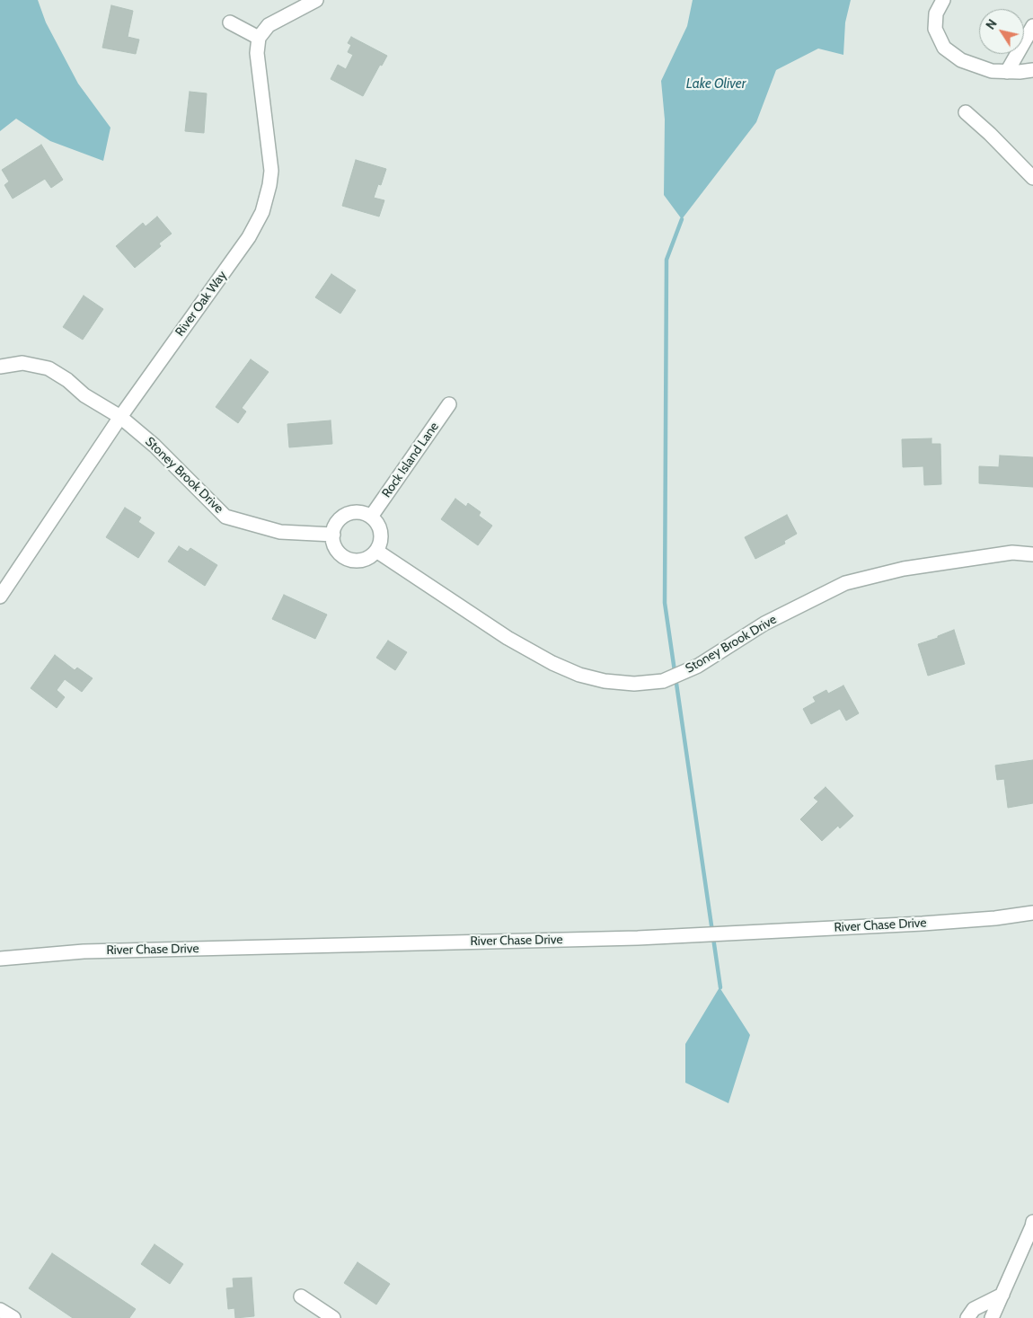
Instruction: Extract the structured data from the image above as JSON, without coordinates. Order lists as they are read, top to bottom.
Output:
{
  "streets": {
    "street": [
      "River Oak Way",
      "Rock Island Lane",
      "Stoney Brook Drive",
      "River Chase Drive"
    ]
  },
  "crossings": [
    ["River Oak Way", "Stoney Brook Drive"],
    ["Rock Island Lane", "Stoney Brook Drive"]
  ],
  "water": ["Lake Oliver"],
  "north": "top left"
}
